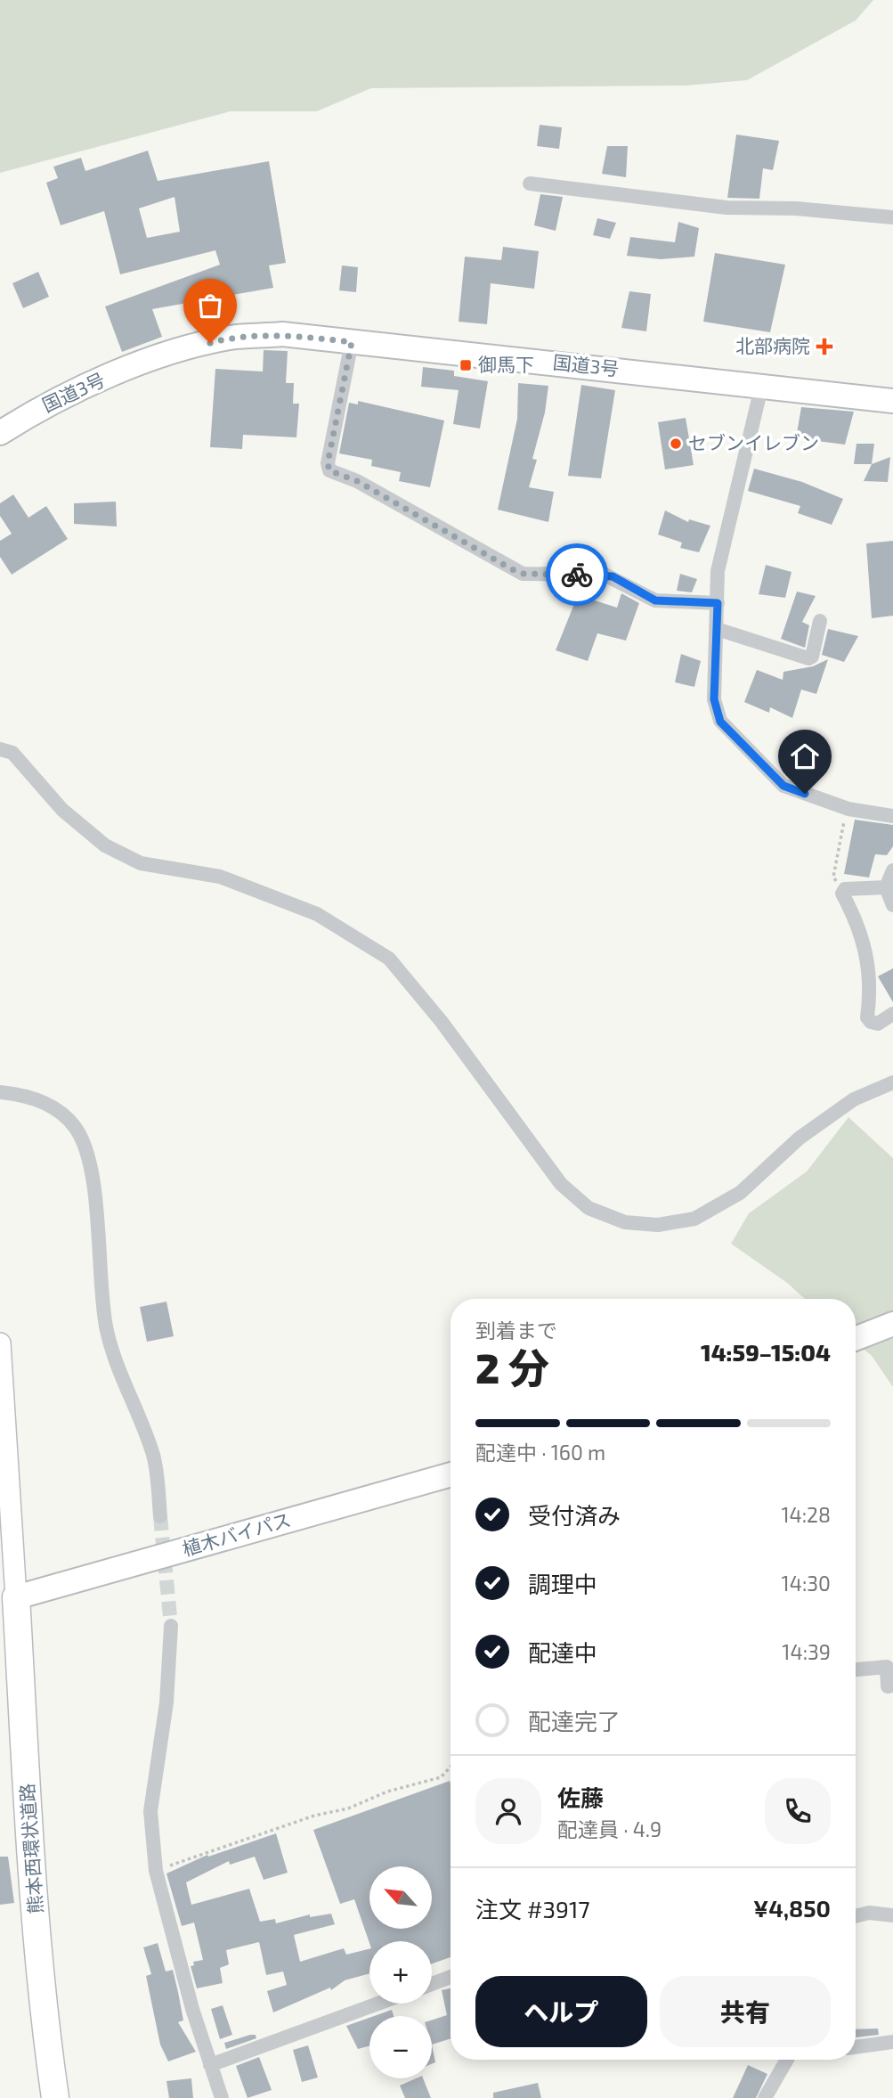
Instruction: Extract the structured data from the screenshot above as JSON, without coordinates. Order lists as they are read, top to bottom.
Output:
{
  "streets": {
    "highway": ["国道3号", "植木バイパス", "熊本西環状道路"]
  },
  "crossings": [
    ["植木バイパス", "熊本西環状道路"]
  ],
  "places": {
    "health": ["北部病院"],
    "transit": ["御馬下"],
    "other": ["セブンイレブン"]
  },
  "north": "top left",
  "page": {
    "heading": ["2 分", "到着まで", "14:59–15:04"],
    "panel": [
      "佐藤",
      "配達員 · 4.9",
      "注文 #3917",
      "¥4,850"
    ],
    "bar": "配達中 · 160 m",
    "list": [
      ["受付済み", "14:28"],
      ["調理中", "14:30"],
      ["配達中", "14:39"],
      "配達完了"
    ],
    "map_buttons": ["+", "−"],
    "buttons": ["ヘルプ", "共有"]
  }
}
